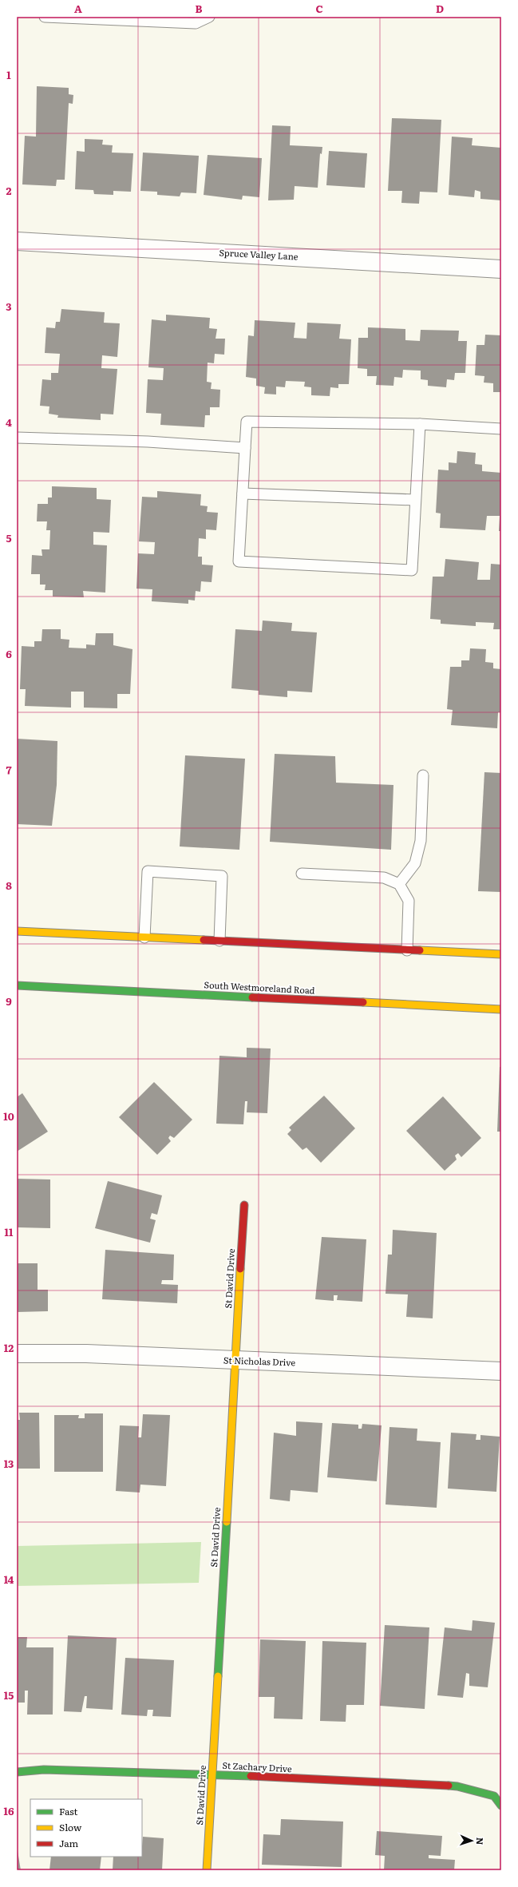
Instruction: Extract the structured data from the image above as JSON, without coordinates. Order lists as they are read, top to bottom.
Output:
{
  "streets": {
    "street": [
      "Spruce Valley Lane",
      "South Westmoreland Road",
      "St David Drive",
      "St Nicholas Drive",
      "St Zachary Drive"
    ]
  },
  "crossings": [
    ["St David Drive", "St Nicholas Drive"],
    ["St David Drive", "St Zachary Drive"]
  ],
  "legend": ["Fast", "Slow", "Jam"],
  "north": "right",
  "grid": {
    "columns": [
      "A",
      "B",
      "C",
      "D"
    ],
    "rows": [
      "1",
      "2",
      "3",
      "4",
      "5",
      "6",
      "7",
      "8",
      "9",
      "10",
      "11",
      "12",
      "13",
      "14",
      "15",
      "16"
    ]
  }
}
